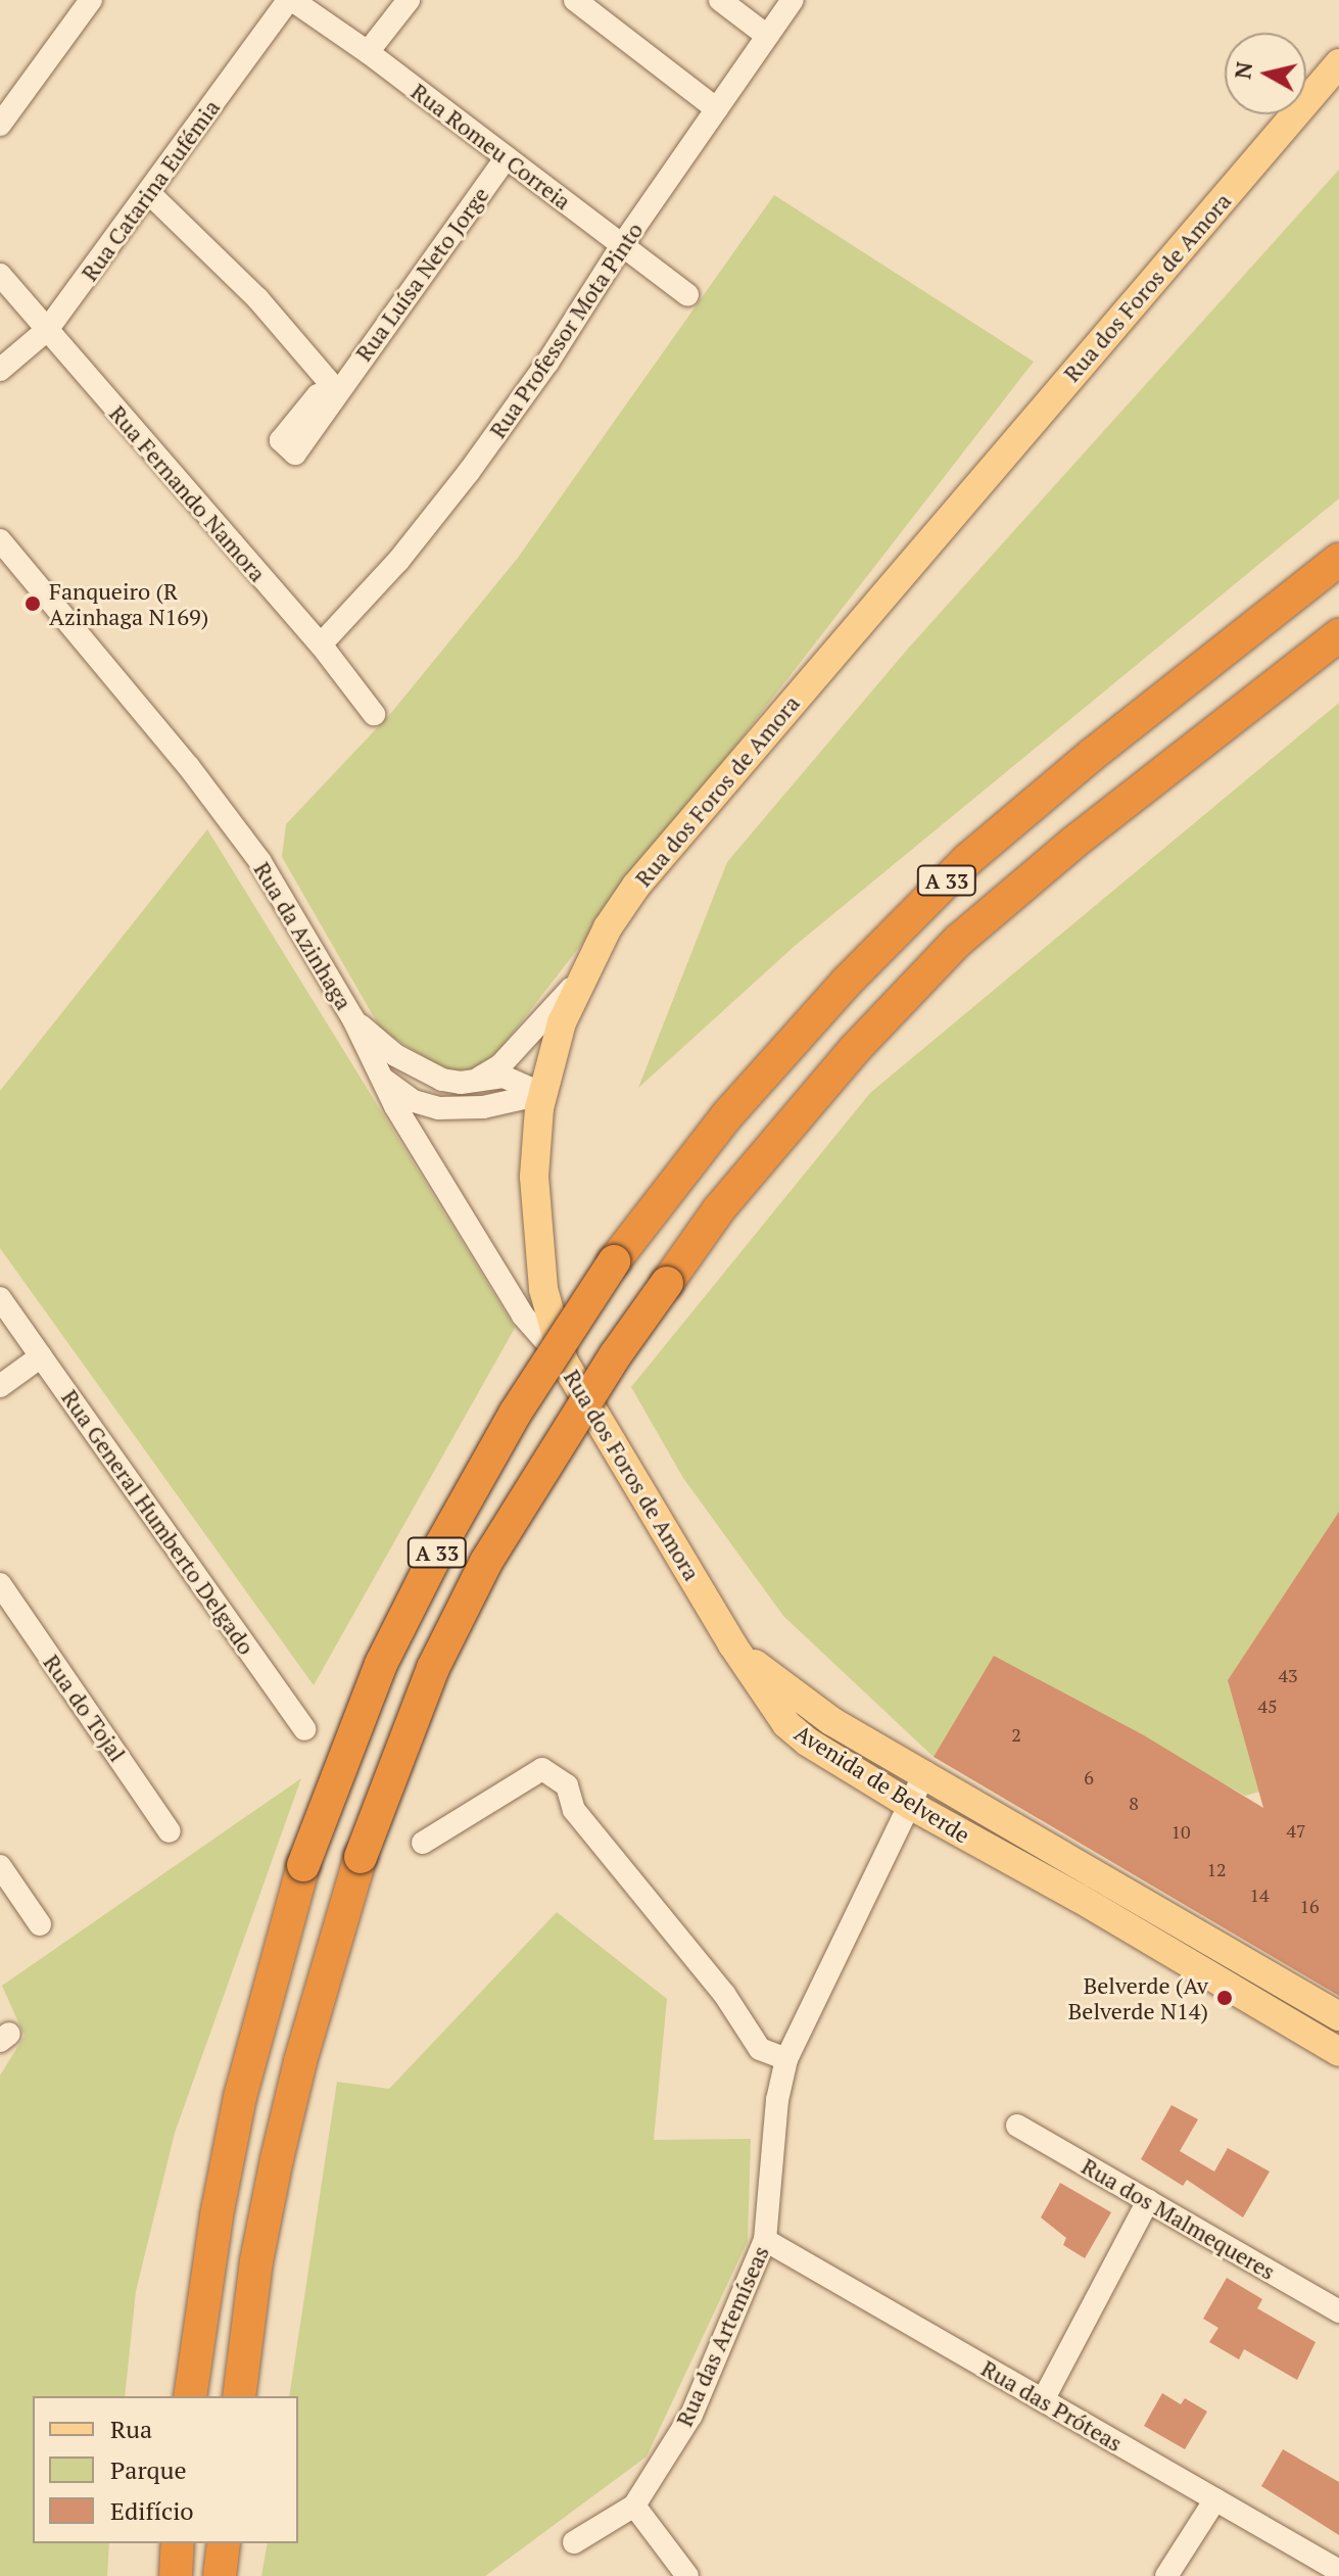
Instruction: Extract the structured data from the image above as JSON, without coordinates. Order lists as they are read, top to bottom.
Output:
{
  "streets": {
    "highway": ["A 33"],
    "main road": ["Rua dos Foros de Amora", "Avenida de Belverde"],
    "street": [
      "Rua Romeu Correia",
      "Rua Catarina Eufémia",
      "Rua Luísa Neto Jorge",
      "Rua Professor Mota Pinto",
      "Rua Fernando Namora",
      "Rua da Azinhaga",
      "Rua General Humberto Delgado",
      "Rua do Tojal",
      "Rua dos Malmequeres",
      "Rua das Artemíseas",
      "Rua das Próteas"
    ]
  },
  "crossings": [
    ["Rua Romeu Correia", "Rua Catarina Eufémia"],
    ["Rua Romeu Correia", "Rua Luísa Neto Jorge"],
    ["Rua Romeu Correia", "Rua Professor Mota Pinto"],
    ["Rua Catarina Eufémia", "Rua Luísa Neto Jorge"],
    ["Rua Catarina Eufémia", "Rua Fernando Namora"],
    ["Rua dos Foros de Amora", "Rua da Azinhaga"],
    ["Rua dos Foros de Amora", "Avenida de Belverde"],
    ["Rua Professor Mota Pinto", "Rua Fernando Namora"],
    ["Avenida de Belverde", "Rua das Artemíseas"],
    ["Rua das Artemíseas", "Rua das Próteas"]
  ],
  "places": ["Fanqueiro (R Azinhaga N169)", "Belverde (Av Belverde N14)"],
  "house_numbers": [
    "43",
    "45",
    "2",
    "6",
    "8",
    "47",
    "10",
    "12",
    "14",
    "16"
  ],
  "legend": ["Rua", "Parque", "Edifício"],
  "north": "left"
}
